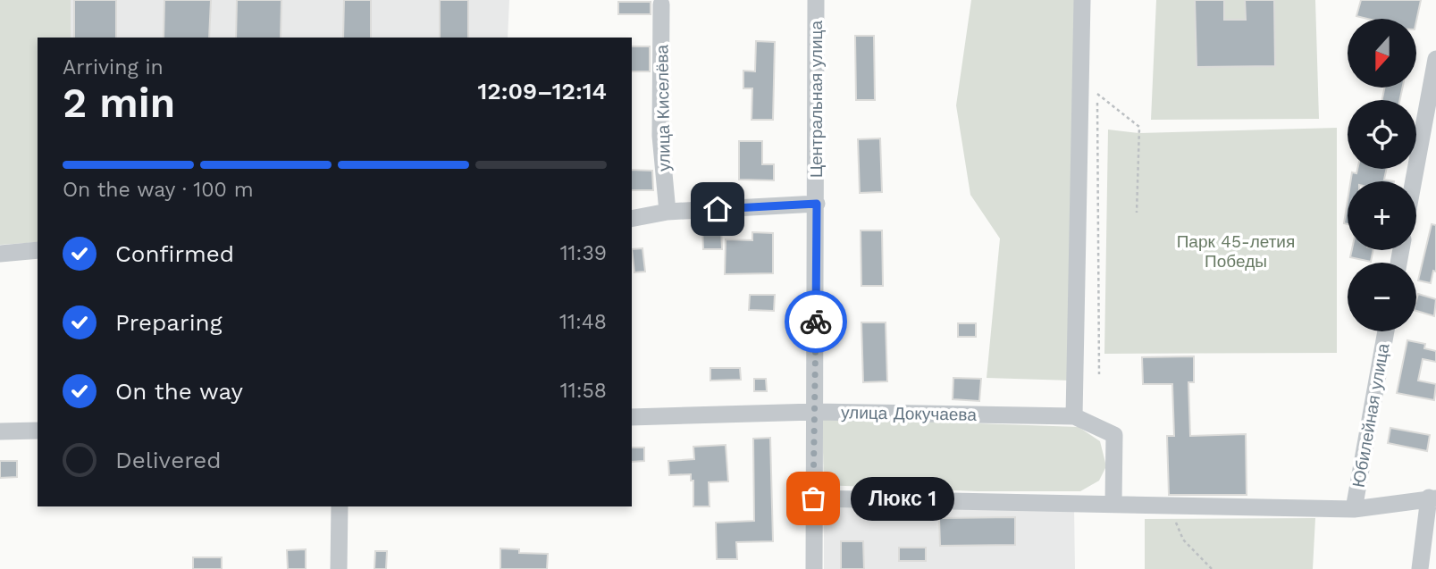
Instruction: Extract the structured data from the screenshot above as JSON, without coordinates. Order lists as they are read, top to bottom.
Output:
{
  "streets": {
    "street": [
      "Центральная улица",
      "улица Киселёва",
      "улица Докучаева",
      "Юбилейная улица"
    ]
  },
  "crossings": [
    ["Центральная улица", "улица Докучаева"]
  ],
  "parks": ["Парк 45-летия Победы"],
  "places": ["Люкс 1"],
  "north": "bottom",
  "page": {
    "map_buttons": ["+", "−"],
    "heading": ["2 min", "Arriving in", "12:09–12:14"],
    "bar": "On the way · 100 m",
    "list": [
      ["Confirmed", "11:39"],
      ["Preparing", "11:48"],
      ["On the way", "11:58"],
      "Delivered"
    ],
    "bubble": "Люкс 1"
  }
}
